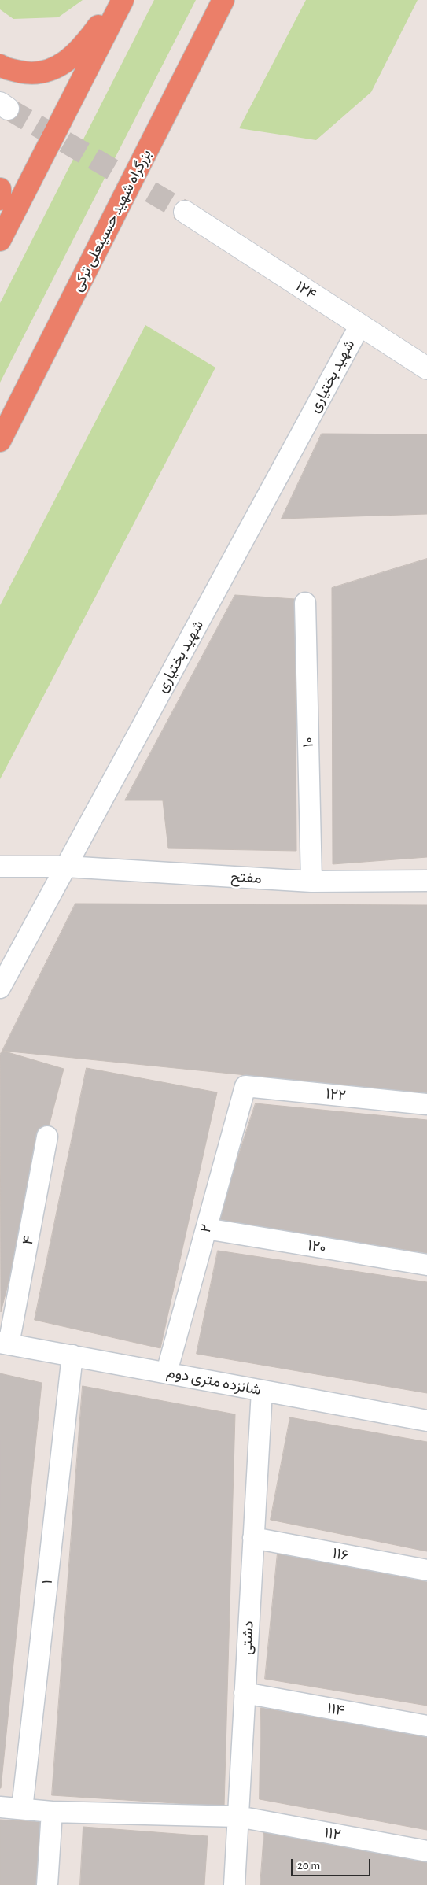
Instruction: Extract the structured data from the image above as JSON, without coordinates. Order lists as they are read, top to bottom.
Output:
{
  "streets": {
    "highway": ["بزرگراه شهید حسینعلی ترکی"],
    "street": [
      "۱۲۴",
      "شهید بختیاری",
      "۱۰",
      "مفتح",
      "۱۲۲",
      "۲",
      "۴",
      "۱۲۰",
      "شانزده متری دوم",
      "۱۱۶",
      "۱",
      "دشتی",
      "۱۱۴",
      "۱۱۲"
    ]
  },
  "crossings": [
    ["۱۲۴", "شهید بختیاری"],
    ["شهید بختیاری", "مفتح"],
    ["۱۰", "مفتح"],
    ["۱۲۲", "۲"],
    ["۲", "۱۲۰"],
    ["۲", "شانزده متری دوم"],
    ["۴", "شانزده متری دوم"],
    ["شانزده متری دوم", "۱"],
    ["شانزده متری دوم", "دشتی"],
    ["۱۱۶", "دشتی"],
    ["۱", "۱۱۲"],
    ["دشتی", "۱۱۴"],
    ["دشتی", "۱۱۲"]
  ],
  "scale_bar": "20 m"
}
